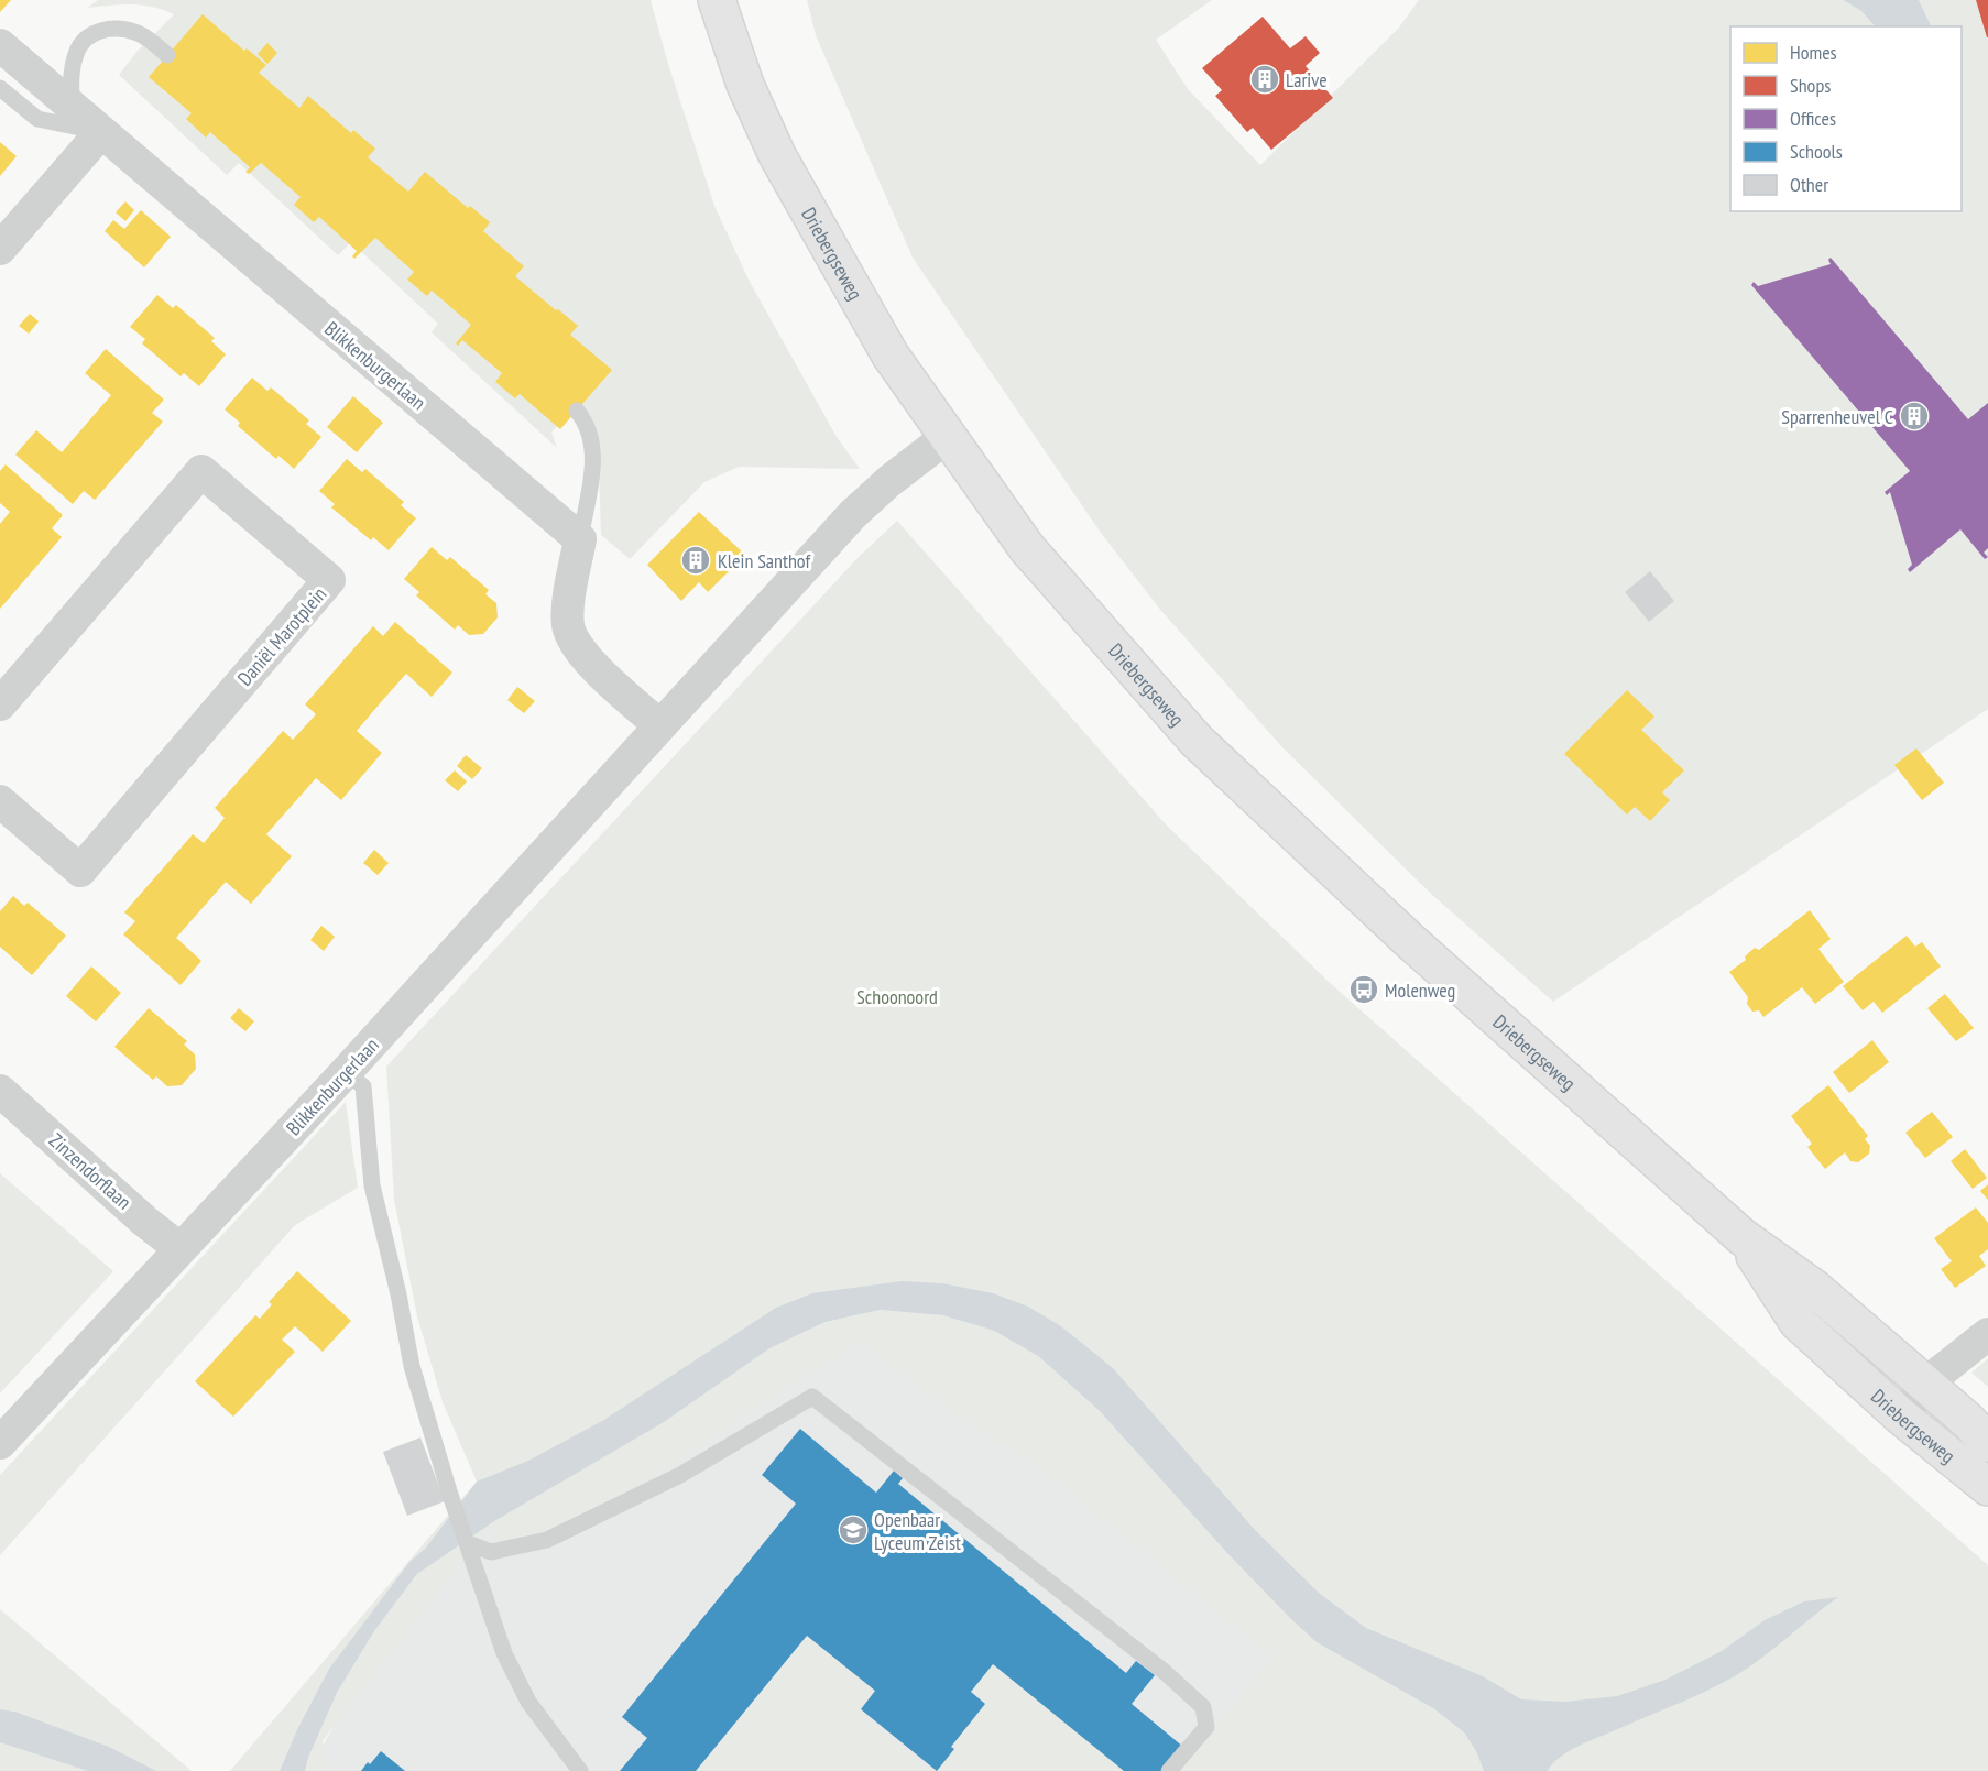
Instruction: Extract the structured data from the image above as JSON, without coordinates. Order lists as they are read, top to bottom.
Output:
{
  "streets": {
    "main road": ["Driebergseweg"],
    "street": ["Blikkenburgerlaan", "Daniël Marotplein", "Zinzendorflaan"]
  },
  "crossings": [
    ["Driebergseweg", "Blikkenburgerlaan"],
    ["Blikkenburgerlaan", "Zinzendorflaan"]
  ],
  "parks": ["Schoonoord"],
  "places": {
    "building": ["Larive", "Sparrenheuvel C", "Klein Santhof"],
    "bus stop": ["Molenweg"],
    "school or university": ["Openbaar Lyceum Zeist"]
  },
  "legend": [
    "Homes",
    "Shops",
    "Offices",
    "Schools",
    "Other"
  ]
}
